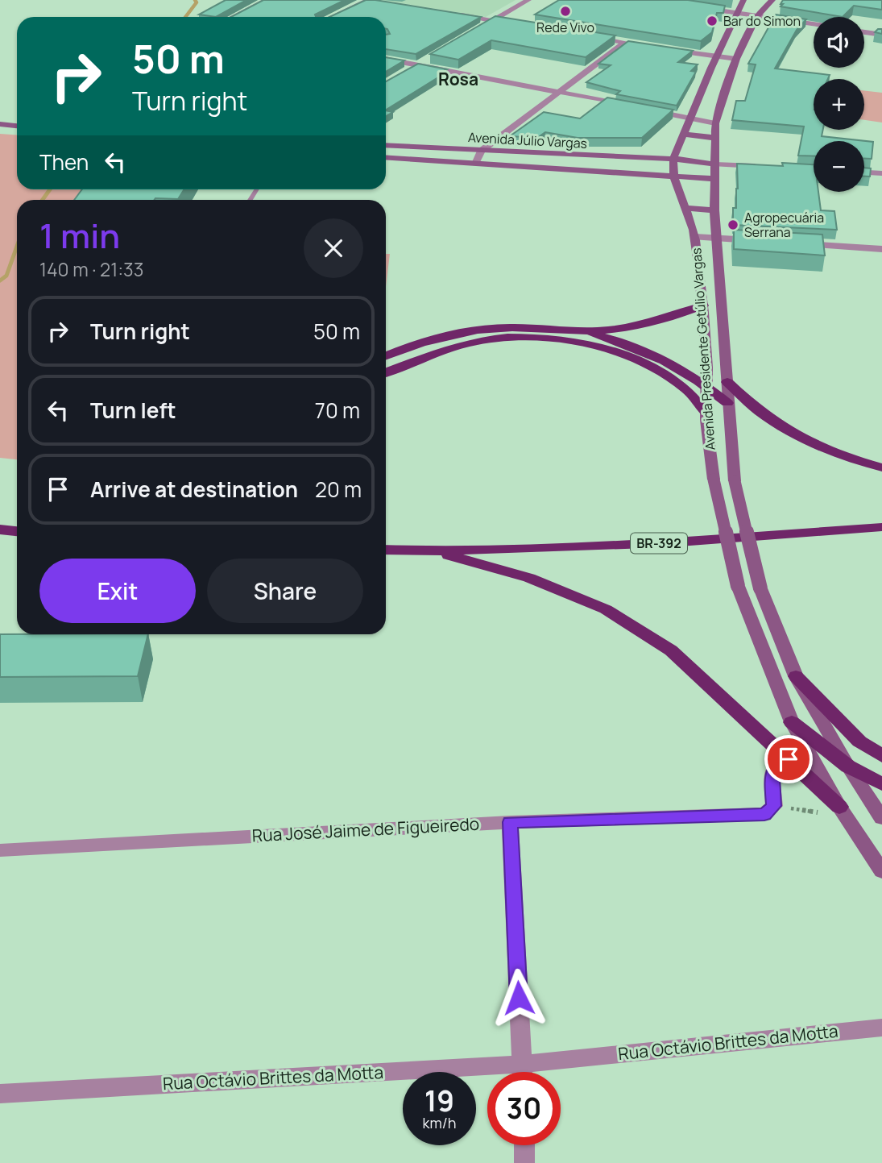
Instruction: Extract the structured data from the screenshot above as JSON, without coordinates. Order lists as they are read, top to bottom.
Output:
{
  "streets": {
    "highway": ["BR-392"],
    "main road": ["Avenida Júlio Vargas", "Avenida Presidente Getúlio Vargas"],
    "street": ["Rua José Jaime de Figueiredo", "Rua Octávio Brittes da Motta"]
  },
  "crossings": [
    ["Avenida Júlio Vargas", "Avenida Presidente Getúlio Vargas"]
  ],
  "districts": ["Rosa"],
  "places": ["Rede Vivo", "Bar do Simon", "Agropecuária Serrana"],
  "page": {
    "map_buttons": ["+", "−"],
    "turn": ["50 m", "Turn right"],
    "then": "Then",
    "heading": ["1 min", "140 m · 21:33"],
    "list": [
      {
        "name": "Turn right",
        "value": "50 m"
      },
      {
        "name": "Turn left",
        "value": "70 m"
      },
      {
        "name": "Arrive at destination",
        "value": "20 m"
      }
    ],
    "buttons": ["Exit", "Share"],
    "speed": "19 km/h",
    "limit": "30"
  }
}
